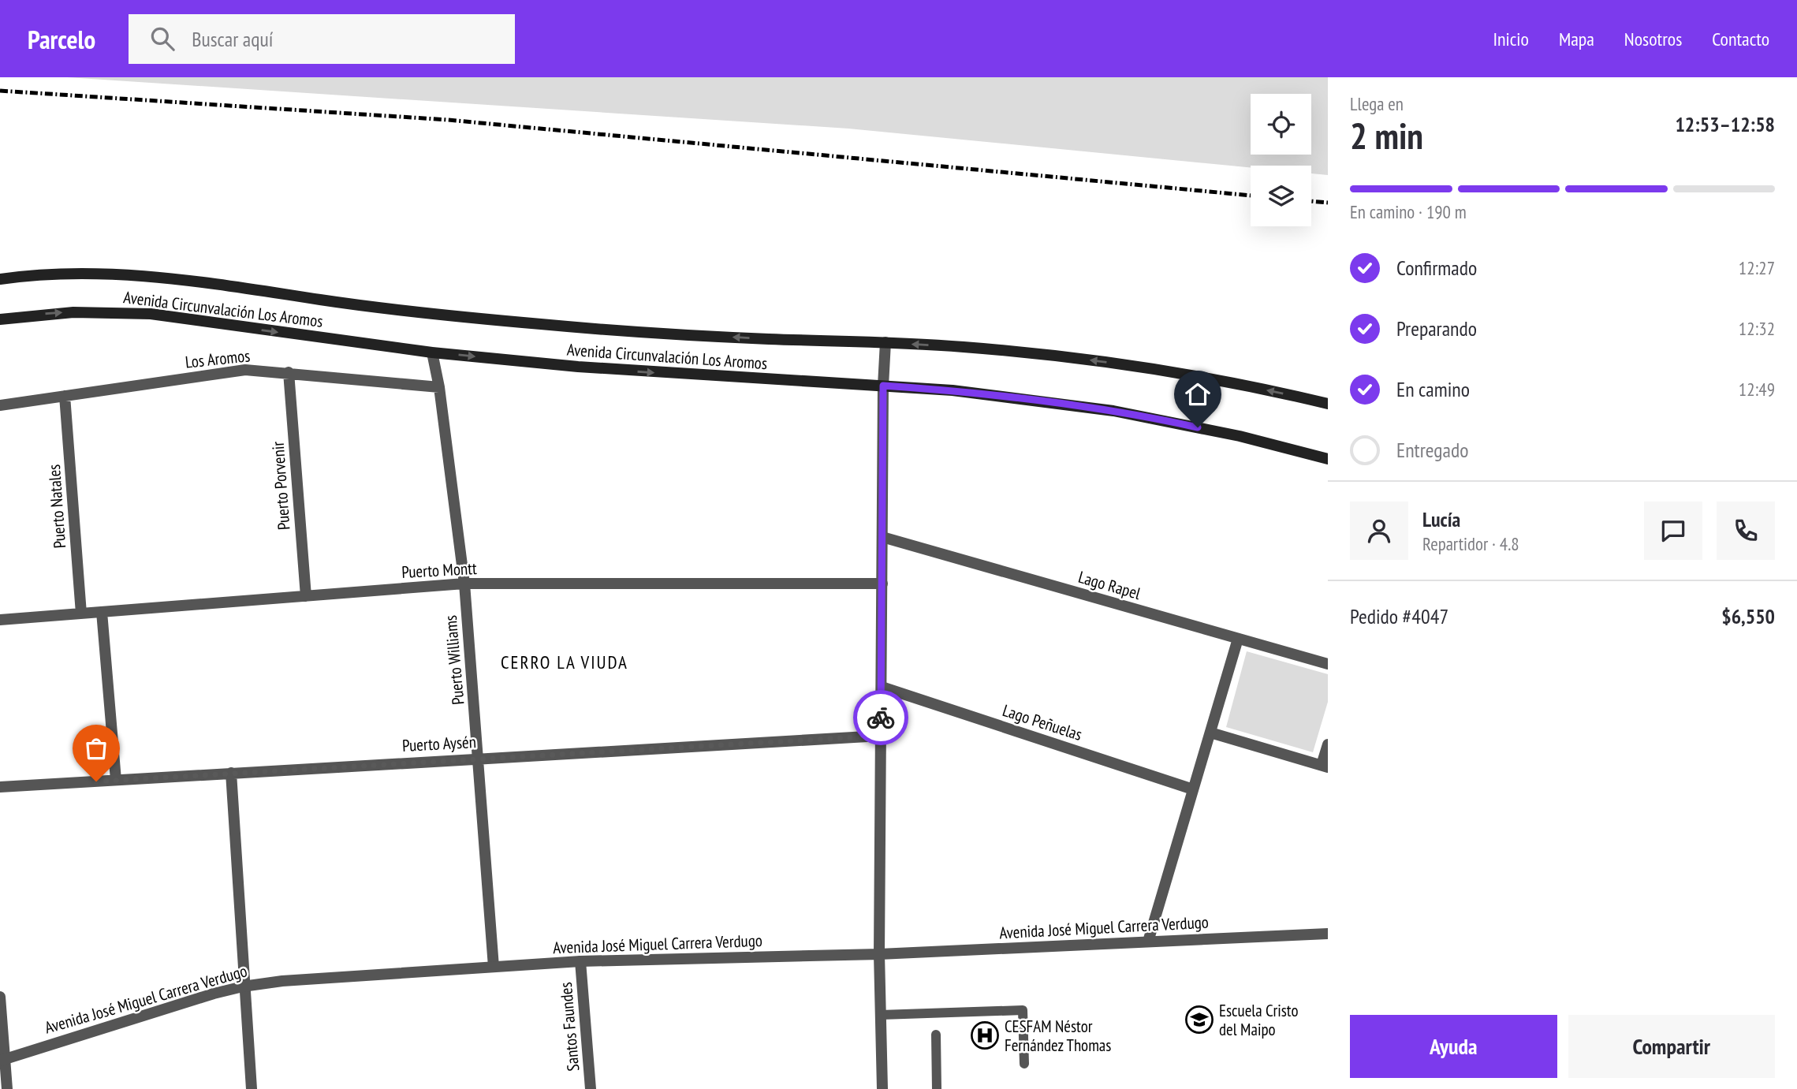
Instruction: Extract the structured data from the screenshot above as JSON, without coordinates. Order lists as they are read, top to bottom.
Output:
{
  "streets": {
    "main road": ["Avenida Circunvalación Los Aromos"],
    "street": [
      "Los Aromos",
      "Puerto Porvenir",
      "Puerto Natales",
      "Puerto Montt",
      "Lago Rapel",
      "Puerto Williams",
      "Lago Peñuelas",
      "Puerto Aysén",
      "Avenida José Miguel Carrera Verdugo",
      "Santos Faundes"
    ]
  },
  "crossings": [
    ["Avenida Circunvalación Los Aromos", "Puerto Williams"],
    ["Los Aromos", "Puerto Porvenir"],
    ["Los Aromos", "Puerto Natales"],
    ["Los Aromos", "Puerto Williams"],
    ["Puerto Porvenir", "Puerto Montt"],
    ["Puerto Natales", "Puerto Montt"],
    ["Puerto Montt", "Puerto Williams"],
    ["Puerto Williams", "Puerto Aysén"],
    ["Puerto Williams", "Avenida José Miguel Carrera Verdugo"],
    ["Avenida José Miguel Carrera Verdugo", "Santos Faundes"]
  ],
  "districts": ["CERRO LA VIUDA"],
  "places": {
    "school or university": ["Escuela Cristo del Maipo"],
    "hospital": ["CESFAM Néstor Fernández Thomas"]
  },
  "page": {
    "header": "Parcelo",
    "search": "Buscar aquí",
    "nav": [
      "Inicio",
      "Mapa",
      "Nosotros",
      "Contacto"
    ],
    "heading": ["2 min", "Llega en", "12:53–12:58"],
    "panel": [
      "Lucía",
      "Repartidor · 4.8",
      "Pedido #4047",
      "$6,550"
    ],
    "bar": "En camino · 190 m",
    "list": [
      ["Confirmado", "12:27"],
      ["Preparando", "12:32"],
      ["En camino", "12:49"],
      "Entregado"
    ],
    "buttons": ["Ayuda", "Compartir"]
  }
}
